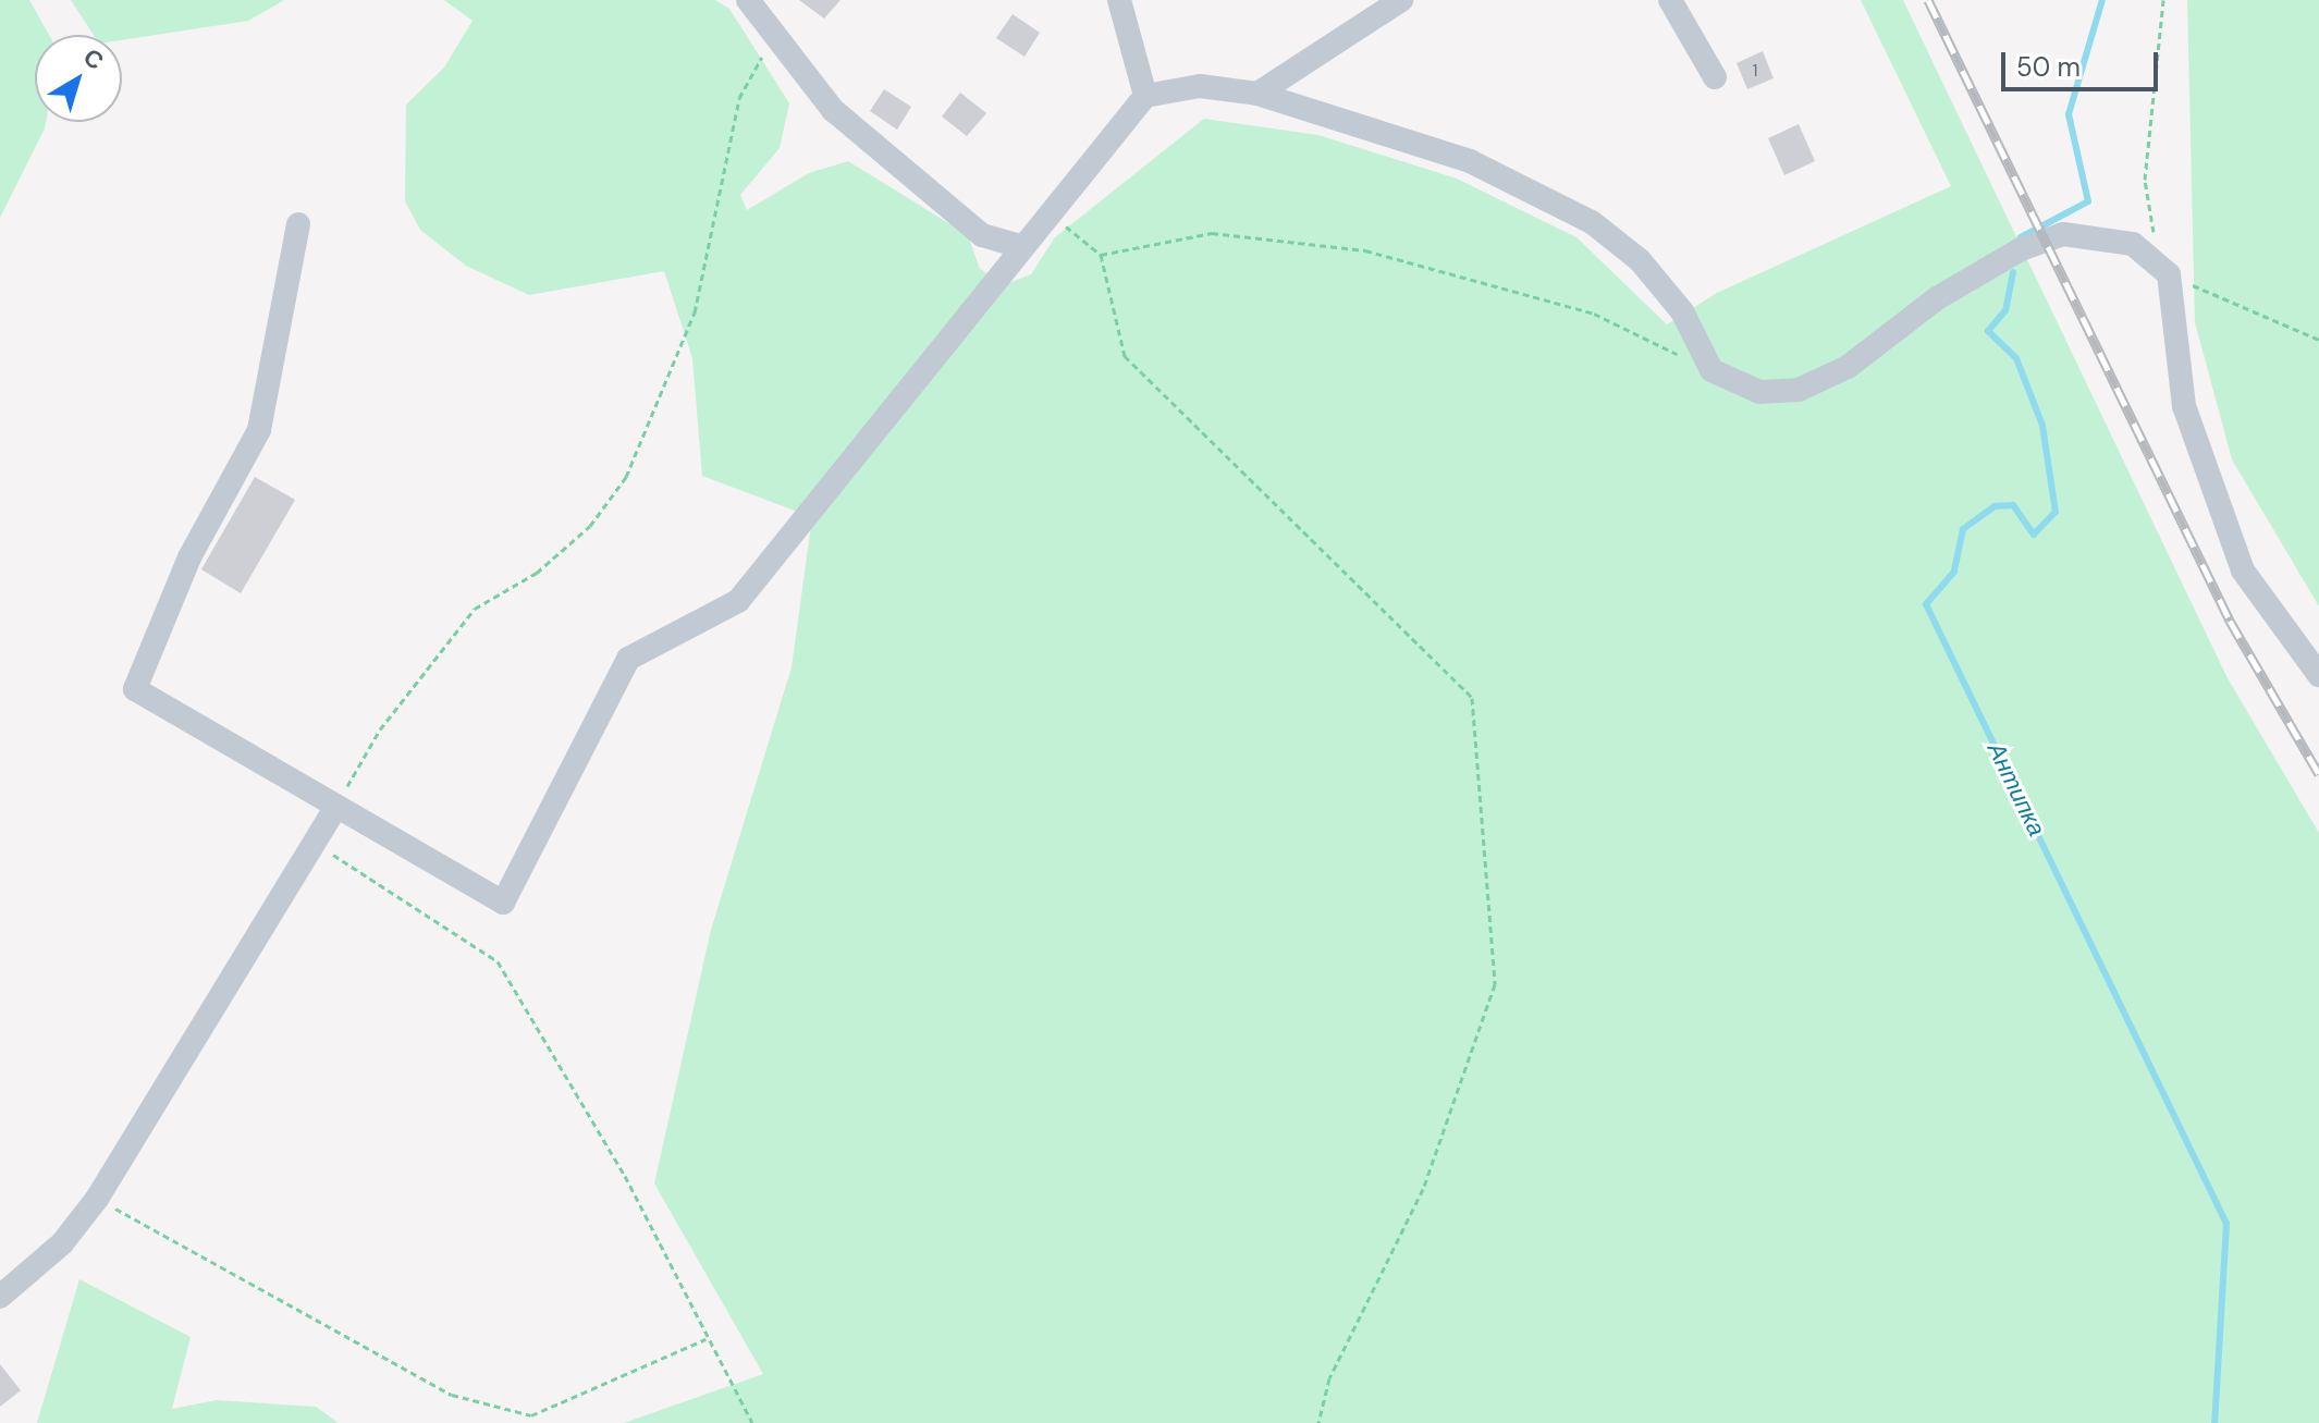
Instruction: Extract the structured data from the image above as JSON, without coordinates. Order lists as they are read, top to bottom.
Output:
{
  "water": ["Антипка"],
  "house_numbers": ["1"],
  "scale_bar": "50 m",
  "north": "top right"
}
